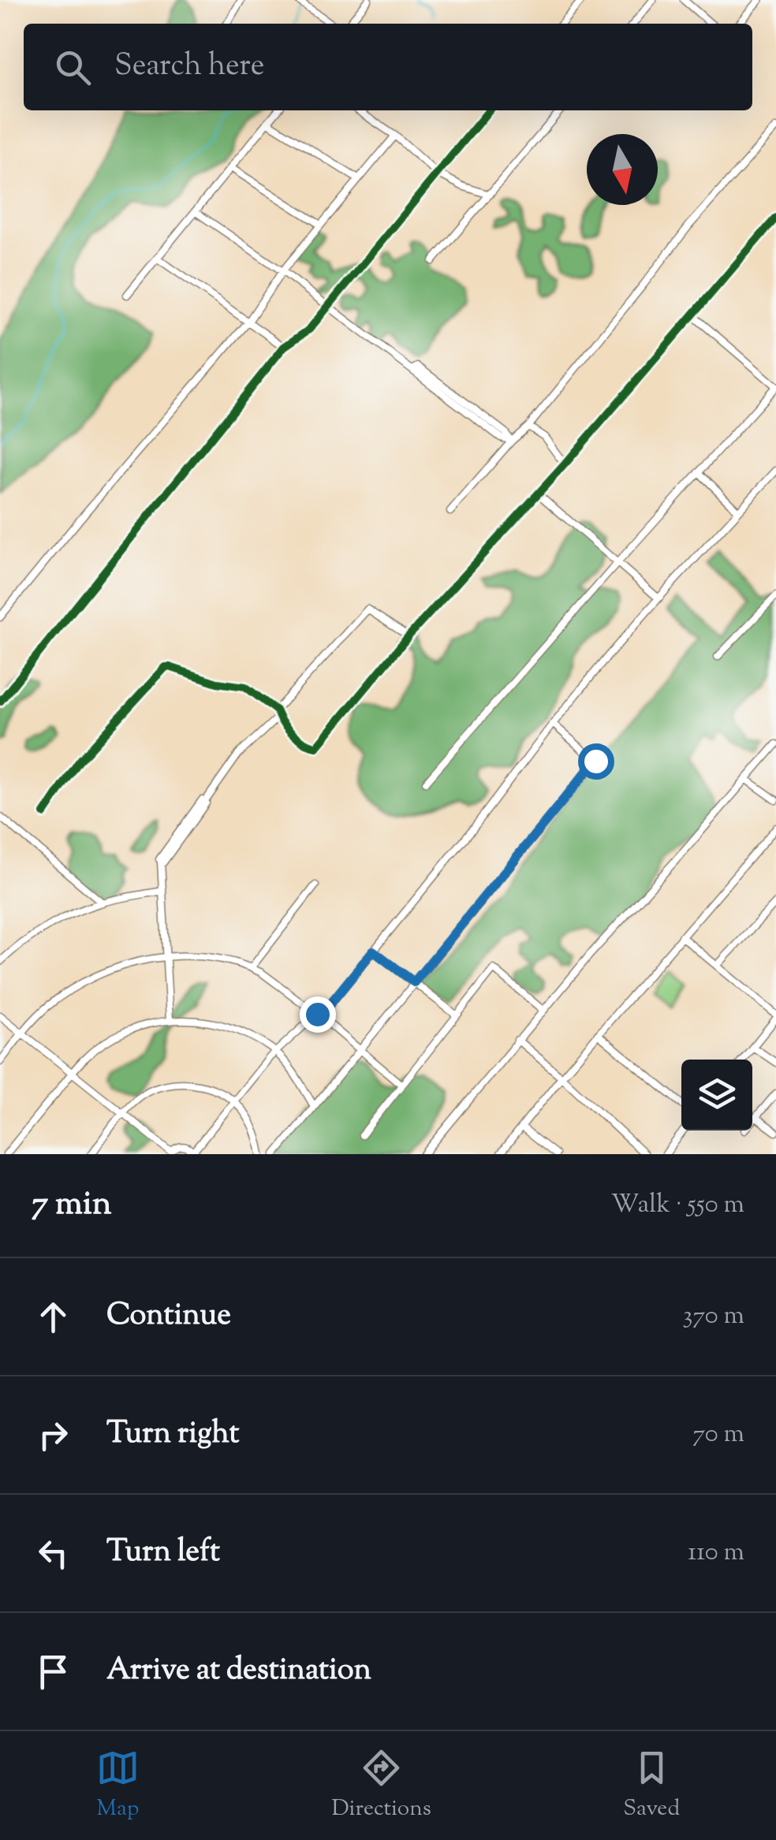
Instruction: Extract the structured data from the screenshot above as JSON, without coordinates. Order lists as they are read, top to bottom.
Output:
{
  "north": "bottom",
  "page": {
    "search": "Search here",
    "heading": ["7 min", "Walk · 550 m"],
    "list": [
      ["Continue", "370 m"],
      ["Turn right", "70 m"],
      ["Turn left", "110 m"],
      "Arrive at destination"
    ],
    "nav": ["Map", "Directions", "Saved"]
  }
}
